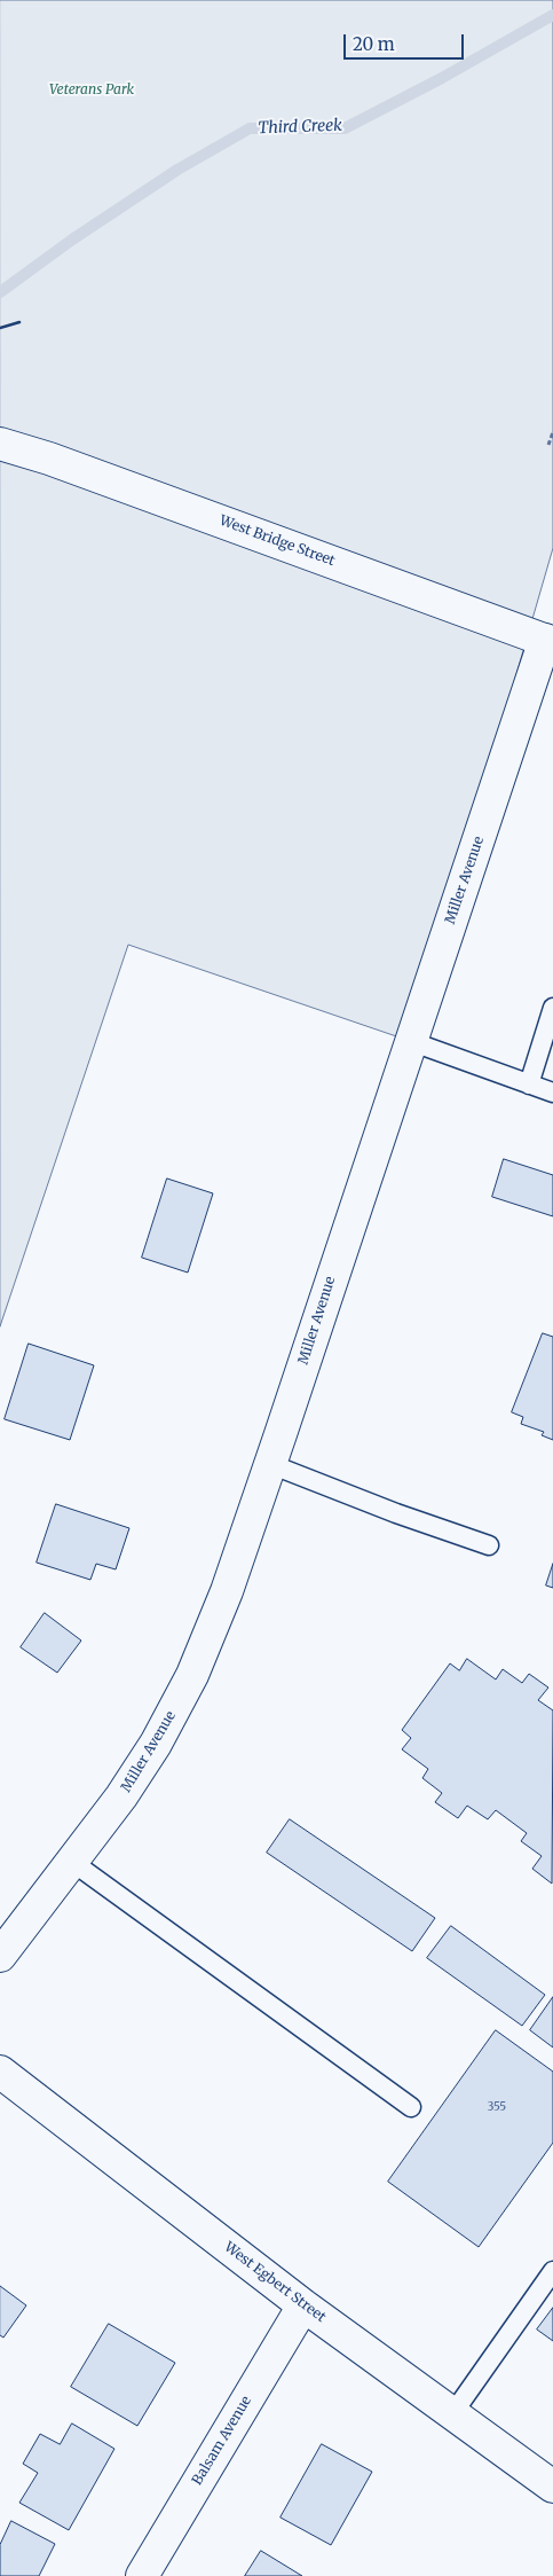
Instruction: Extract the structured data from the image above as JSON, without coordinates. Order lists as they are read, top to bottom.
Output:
{
  "streets": {
    "street": [
      "West Bridge Street",
      "Miller Avenue",
      "West Egbert Street",
      "Balsam Avenue"
    ]
  },
  "crossings": [
    ["West Bridge Street", "Miller Avenue"],
    ["West Egbert Street", "Balsam Avenue"]
  ],
  "water": ["Third Creek"],
  "parks": ["Veterans Park"],
  "house_numbers": ["355"],
  "scale_bar": "20 m"
}
